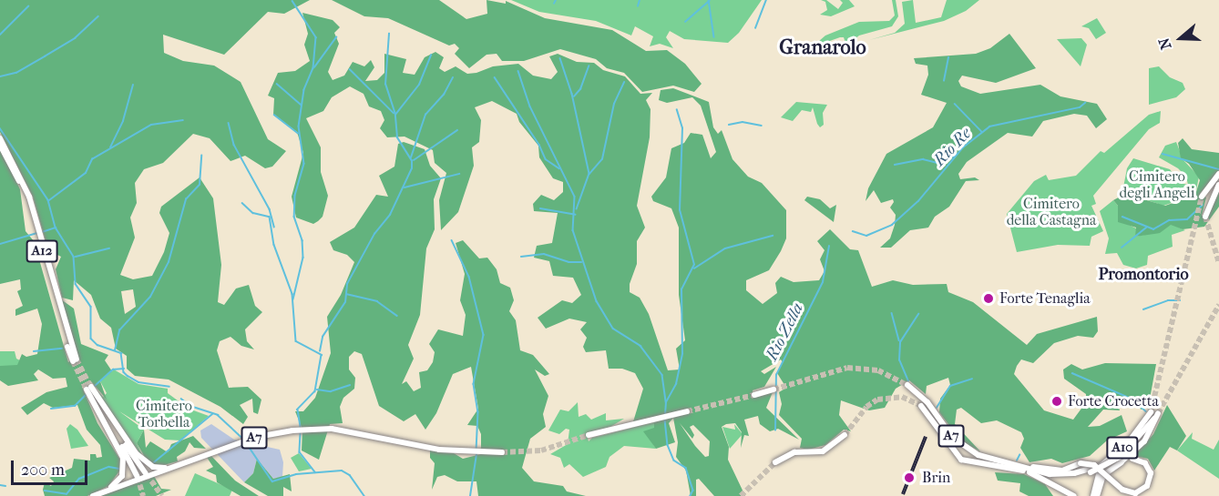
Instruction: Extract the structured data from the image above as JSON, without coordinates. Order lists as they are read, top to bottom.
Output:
{
  "streets": {
    "highway": ["A12", "A7", "A10"]
  },
  "crossings": [
    ["A7", "A10"]
  ],
  "districts": ["Granarolo", "Promontorio"],
  "water": ["Rio Re", "Rio Zella"],
  "parks": ["Cimitero degli Angeli", "Cimitero della Castagna", "Cimitero Torbella"],
  "places": ["Forte Tenaglia", "Forte Crocetta", "Brin"],
  "scale_bar": "200 m",
  "north": "left"
}
